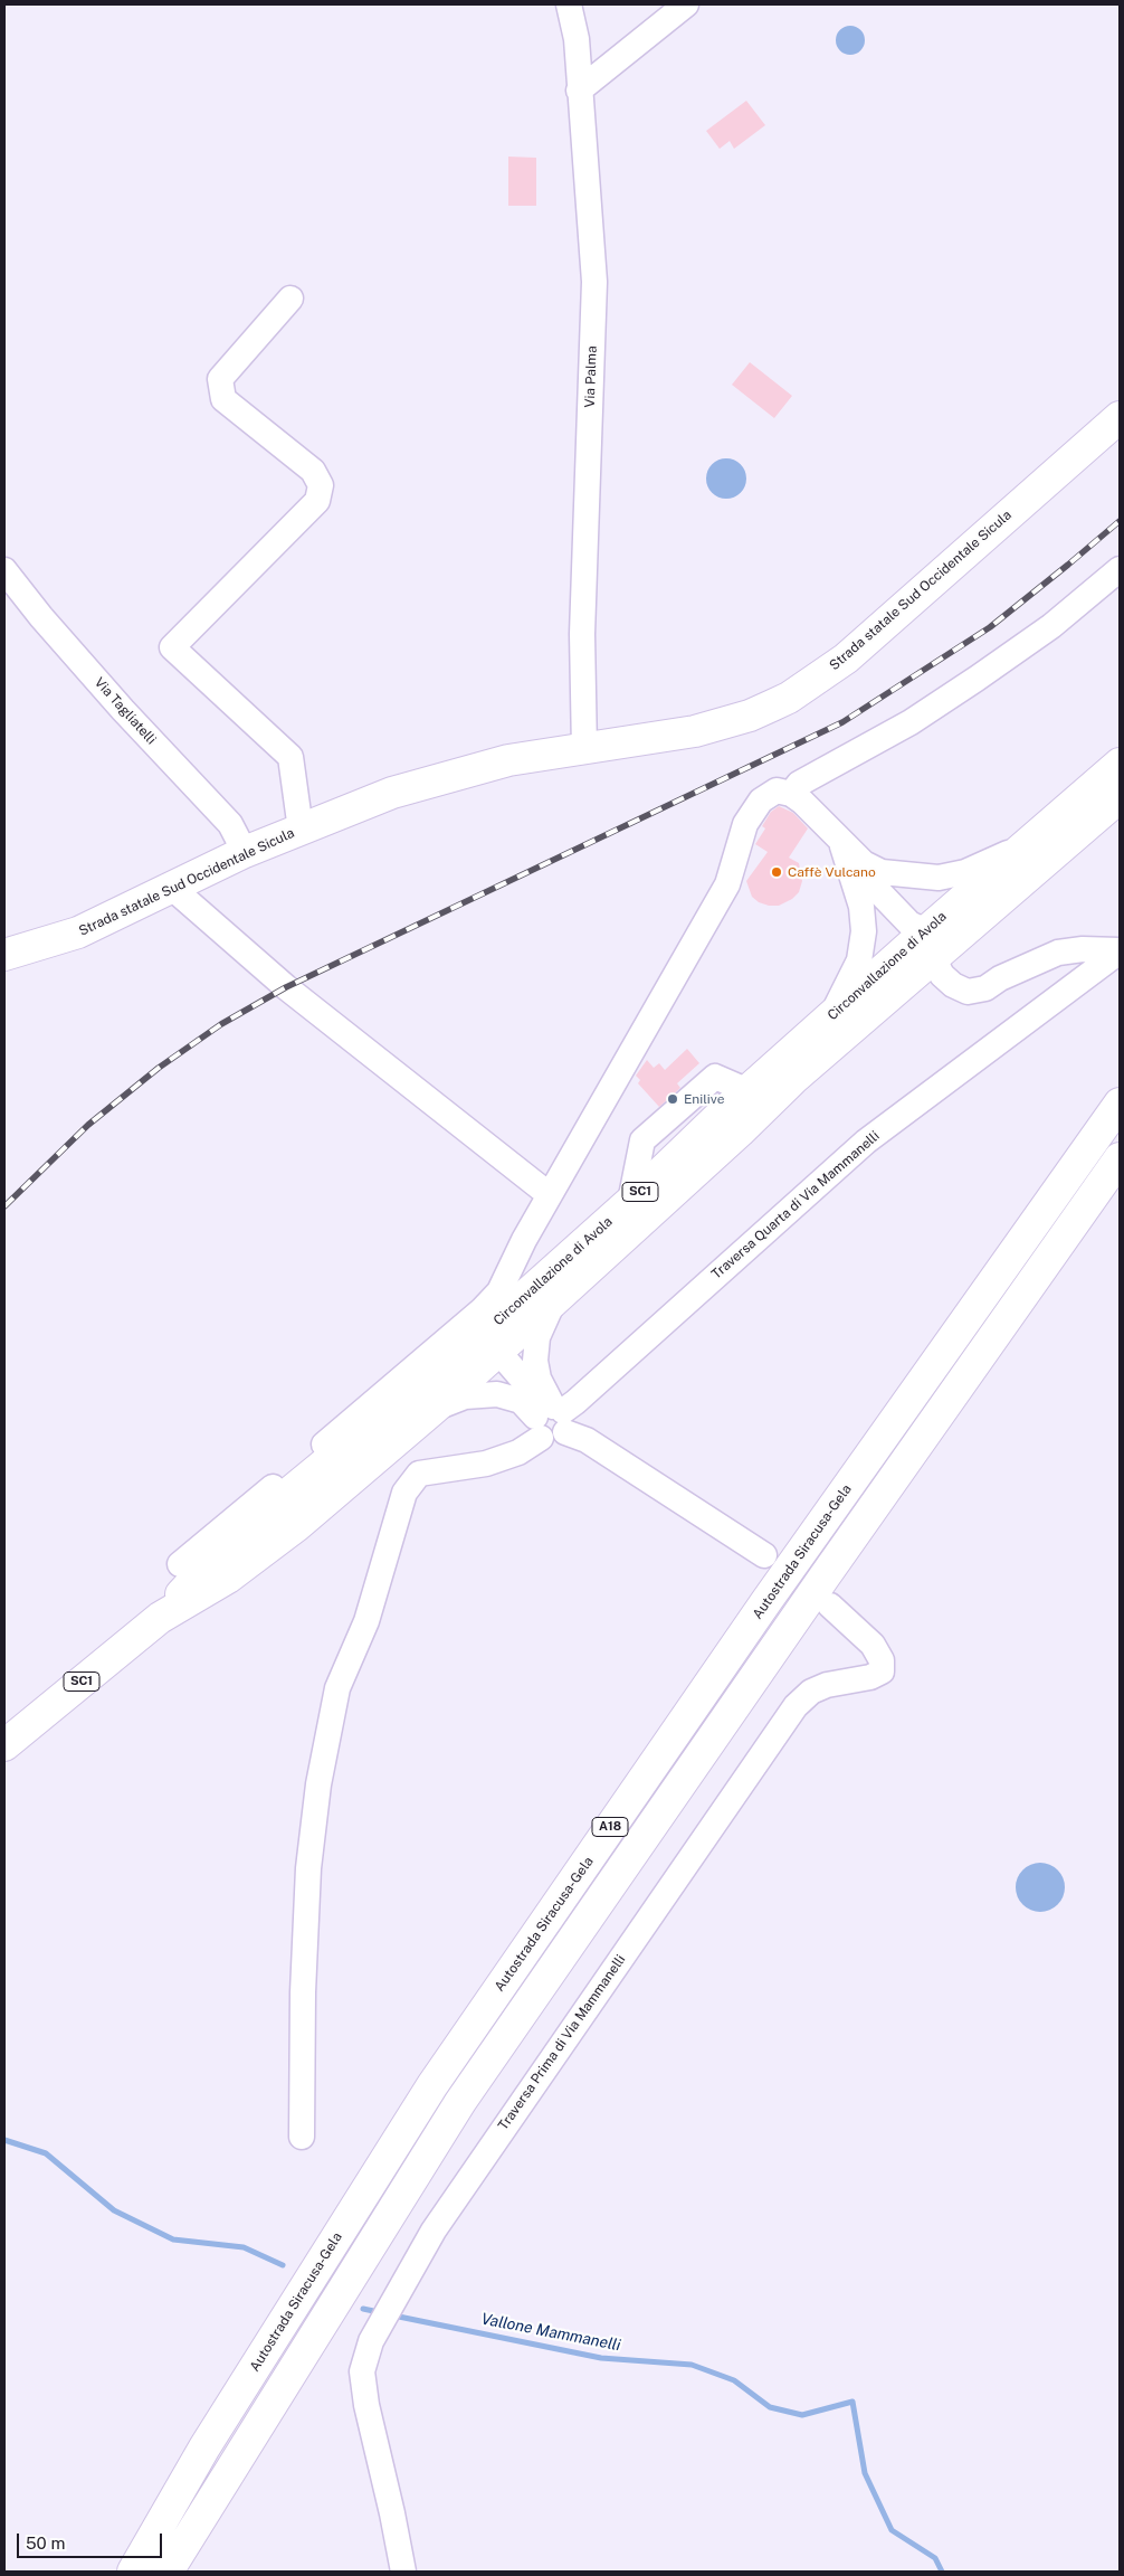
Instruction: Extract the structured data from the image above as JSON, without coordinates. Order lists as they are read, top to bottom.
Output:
{
  "streets": {
    "main road": [
      "Strada statale Sud Occidentale Sicula",
      "Circonvallazione di Avola",
      "SC1",
      "Autostrada Siracusa-Gela",
      "A18"
    ],
    "street": [
      "Via Palma",
      "Via Tagliatelli",
      "Traversa Quarta di Via Mammanelli",
      "Traversa Prima di Via Mammanelli"
    ]
  },
  "crossings": [
    ["Via Palma", "Strada statale Sud Occidentale Sicula"],
    ["Strada statale Sud Occidentale Sicula", "Via Tagliatelli"]
  ],
  "water": ["Vallone Mammanelli"],
  "places": ["Caffè Vulcano", "Enilive"],
  "scale_bar": "50 m"
}
